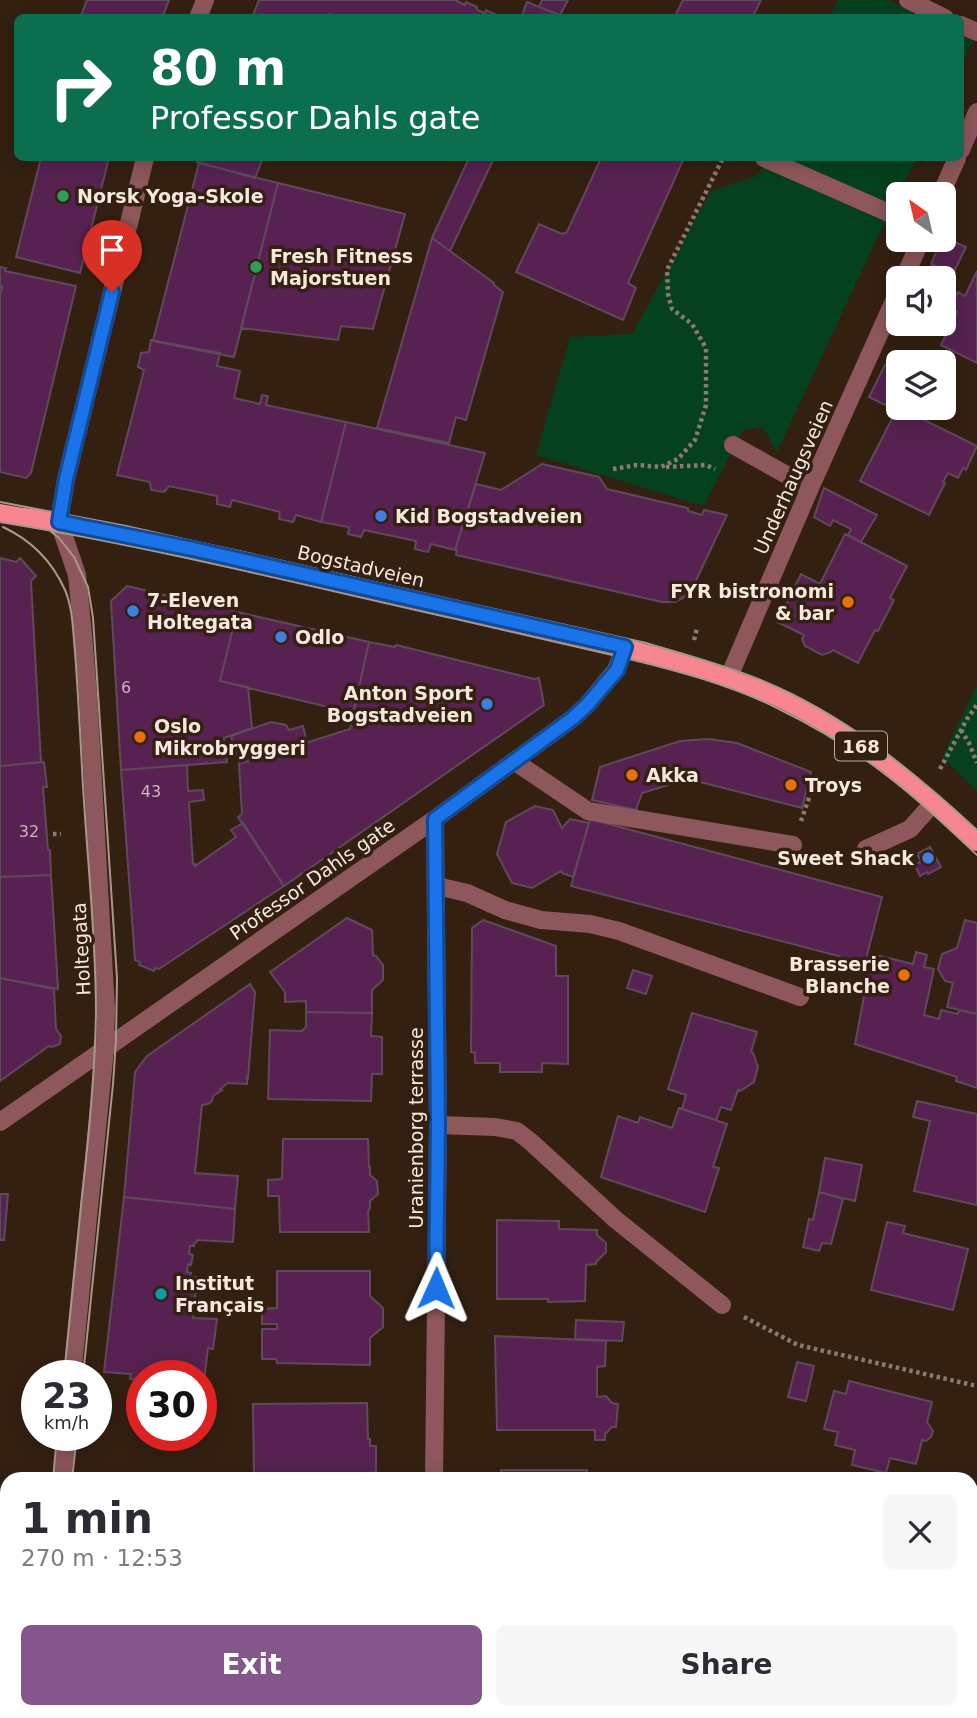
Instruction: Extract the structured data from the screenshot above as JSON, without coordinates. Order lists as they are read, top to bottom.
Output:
{
  "streets": {
    "main road": ["Bogstadveien", "168"],
    "street": [
      "Underhaugsveien",
      "Professor Dahls gate",
      "Holtegata",
      "Uranienborg terrasse"
    ]
  },
  "crossings": [
    ["Underhaugsveien", "Bogstadveien"],
    ["Underhaugsveien", "168"],
    ["Bogstadveien", "168"],
    ["Bogstadveien", "Professor Dahls gate"],
    ["Bogstadveien", "Holtegata"],
    ["Professor Dahls gate", "Holtegata"],
    ["Professor Dahls gate", "Uranienborg terrasse"]
  ],
  "places": [
    "Norsk Yoga-Skole",
    "Fresh Fitness Majorstuen",
    "Kid Bogstadveien",
    "FYR bistronomi & bar",
    "7-Eleven Holtegata",
    "Odlo",
    "Anton Sport Bogstadveien",
    "Oslo Mikrobryggeri",
    "Akka",
    "Troys",
    "Sweet Shack",
    "Brasserie Blanche",
    "Institut Français"
  ],
  "house_numbers": ["6", "43", "32"],
  "north": "top left",
  "page": {
    "turn": ["80 m", "Professor Dahls gate"],
    "speed": "23 km/h",
    "limit": "30",
    "heading": ["1 min", "270 m · 12:53"],
    "buttons": ["Exit", "Share"]
  }
}
